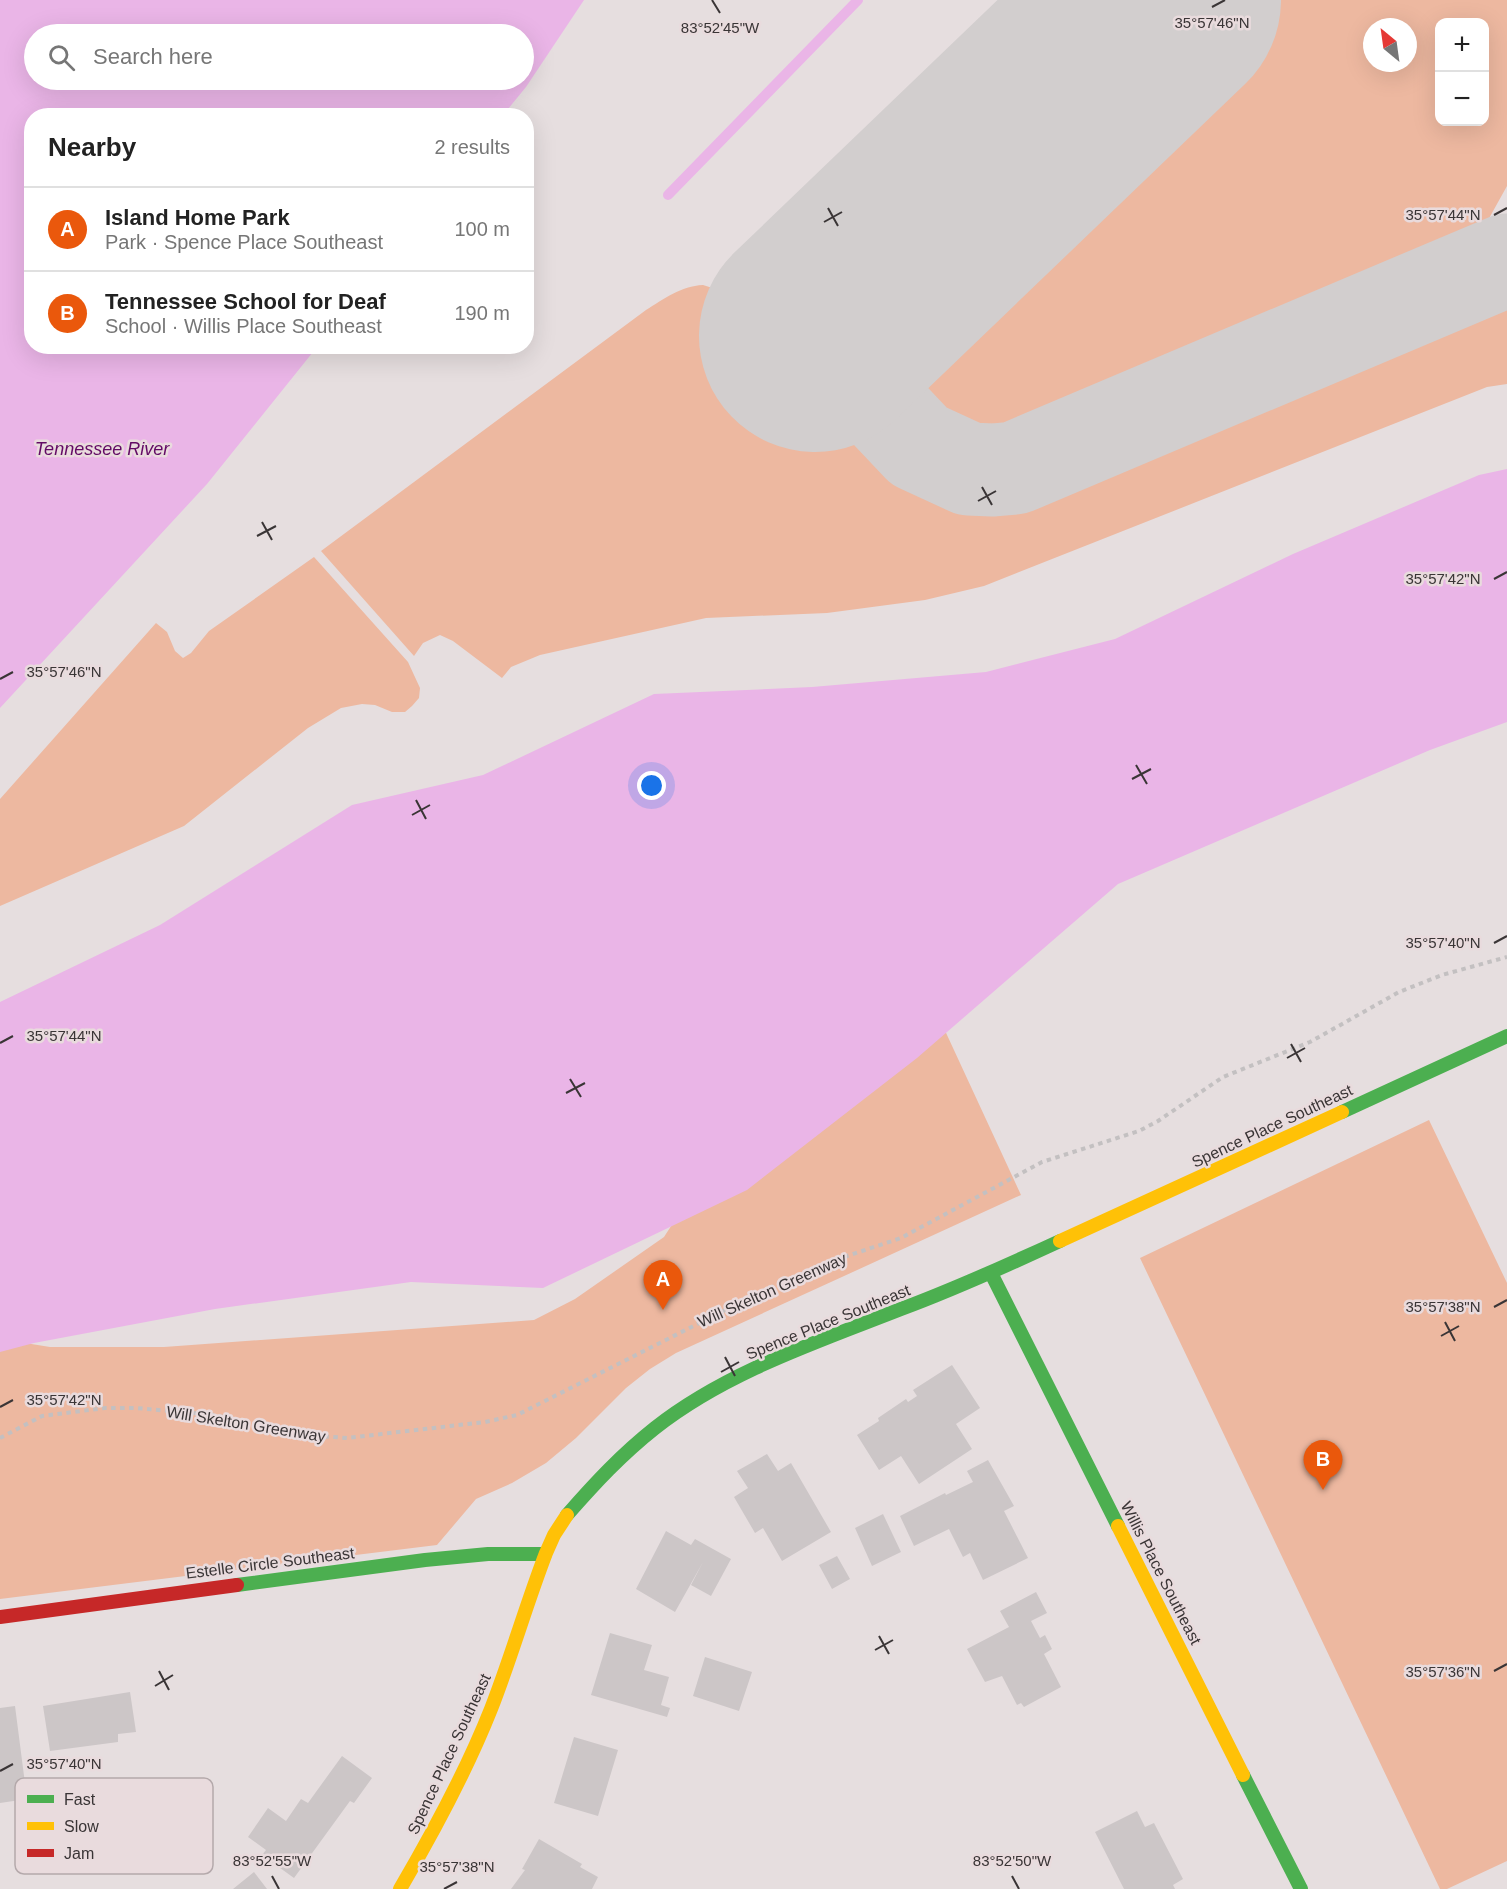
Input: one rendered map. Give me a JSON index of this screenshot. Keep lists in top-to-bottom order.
{
  "streets": {
    "street": ["Spence Place Southeast", "Estelle Circle Southeast", "Willis Place Southeast"],
    "path": ["Will Skelton Greenway"]
  },
  "crossings": [
    ["Spence Place Southeast", "Estelle Circle Southeast"],
    ["Spence Place Southeast", "Willis Place Southeast"]
  ],
  "water": ["Tennessee River"],
  "legend": ["Fast", "Slow", "Jam"],
  "north": "top left",
  "page": {
    "map_buttons": ["+", "−"],
    "search": "Search here",
    "heading": ["Nearby", "2 results"],
    "list": [
      {
        "mark": "A",
        "name": "Island Home Park",
        "note": "Park · Spence Place Southeast",
        "value": "100 m"
      },
      {
        "mark": "B",
        "name": "Tennessee School for Deaf",
        "note": "School · Willis Place Southeast",
        "value": "190 m"
      }
    ],
    "pins": ["A", "B"]
  },
  "coordinates": [
    "35°57'46\"N",
    "83°52'45\"W",
    "35°57'44\"N",
    "35°57'42\"N",
    "35°57'40\"N",
    "35°57'38\"N",
    "35°57'36\"N",
    "83°52'55\"W",
    "83°52'50\"W"
  ]
}
